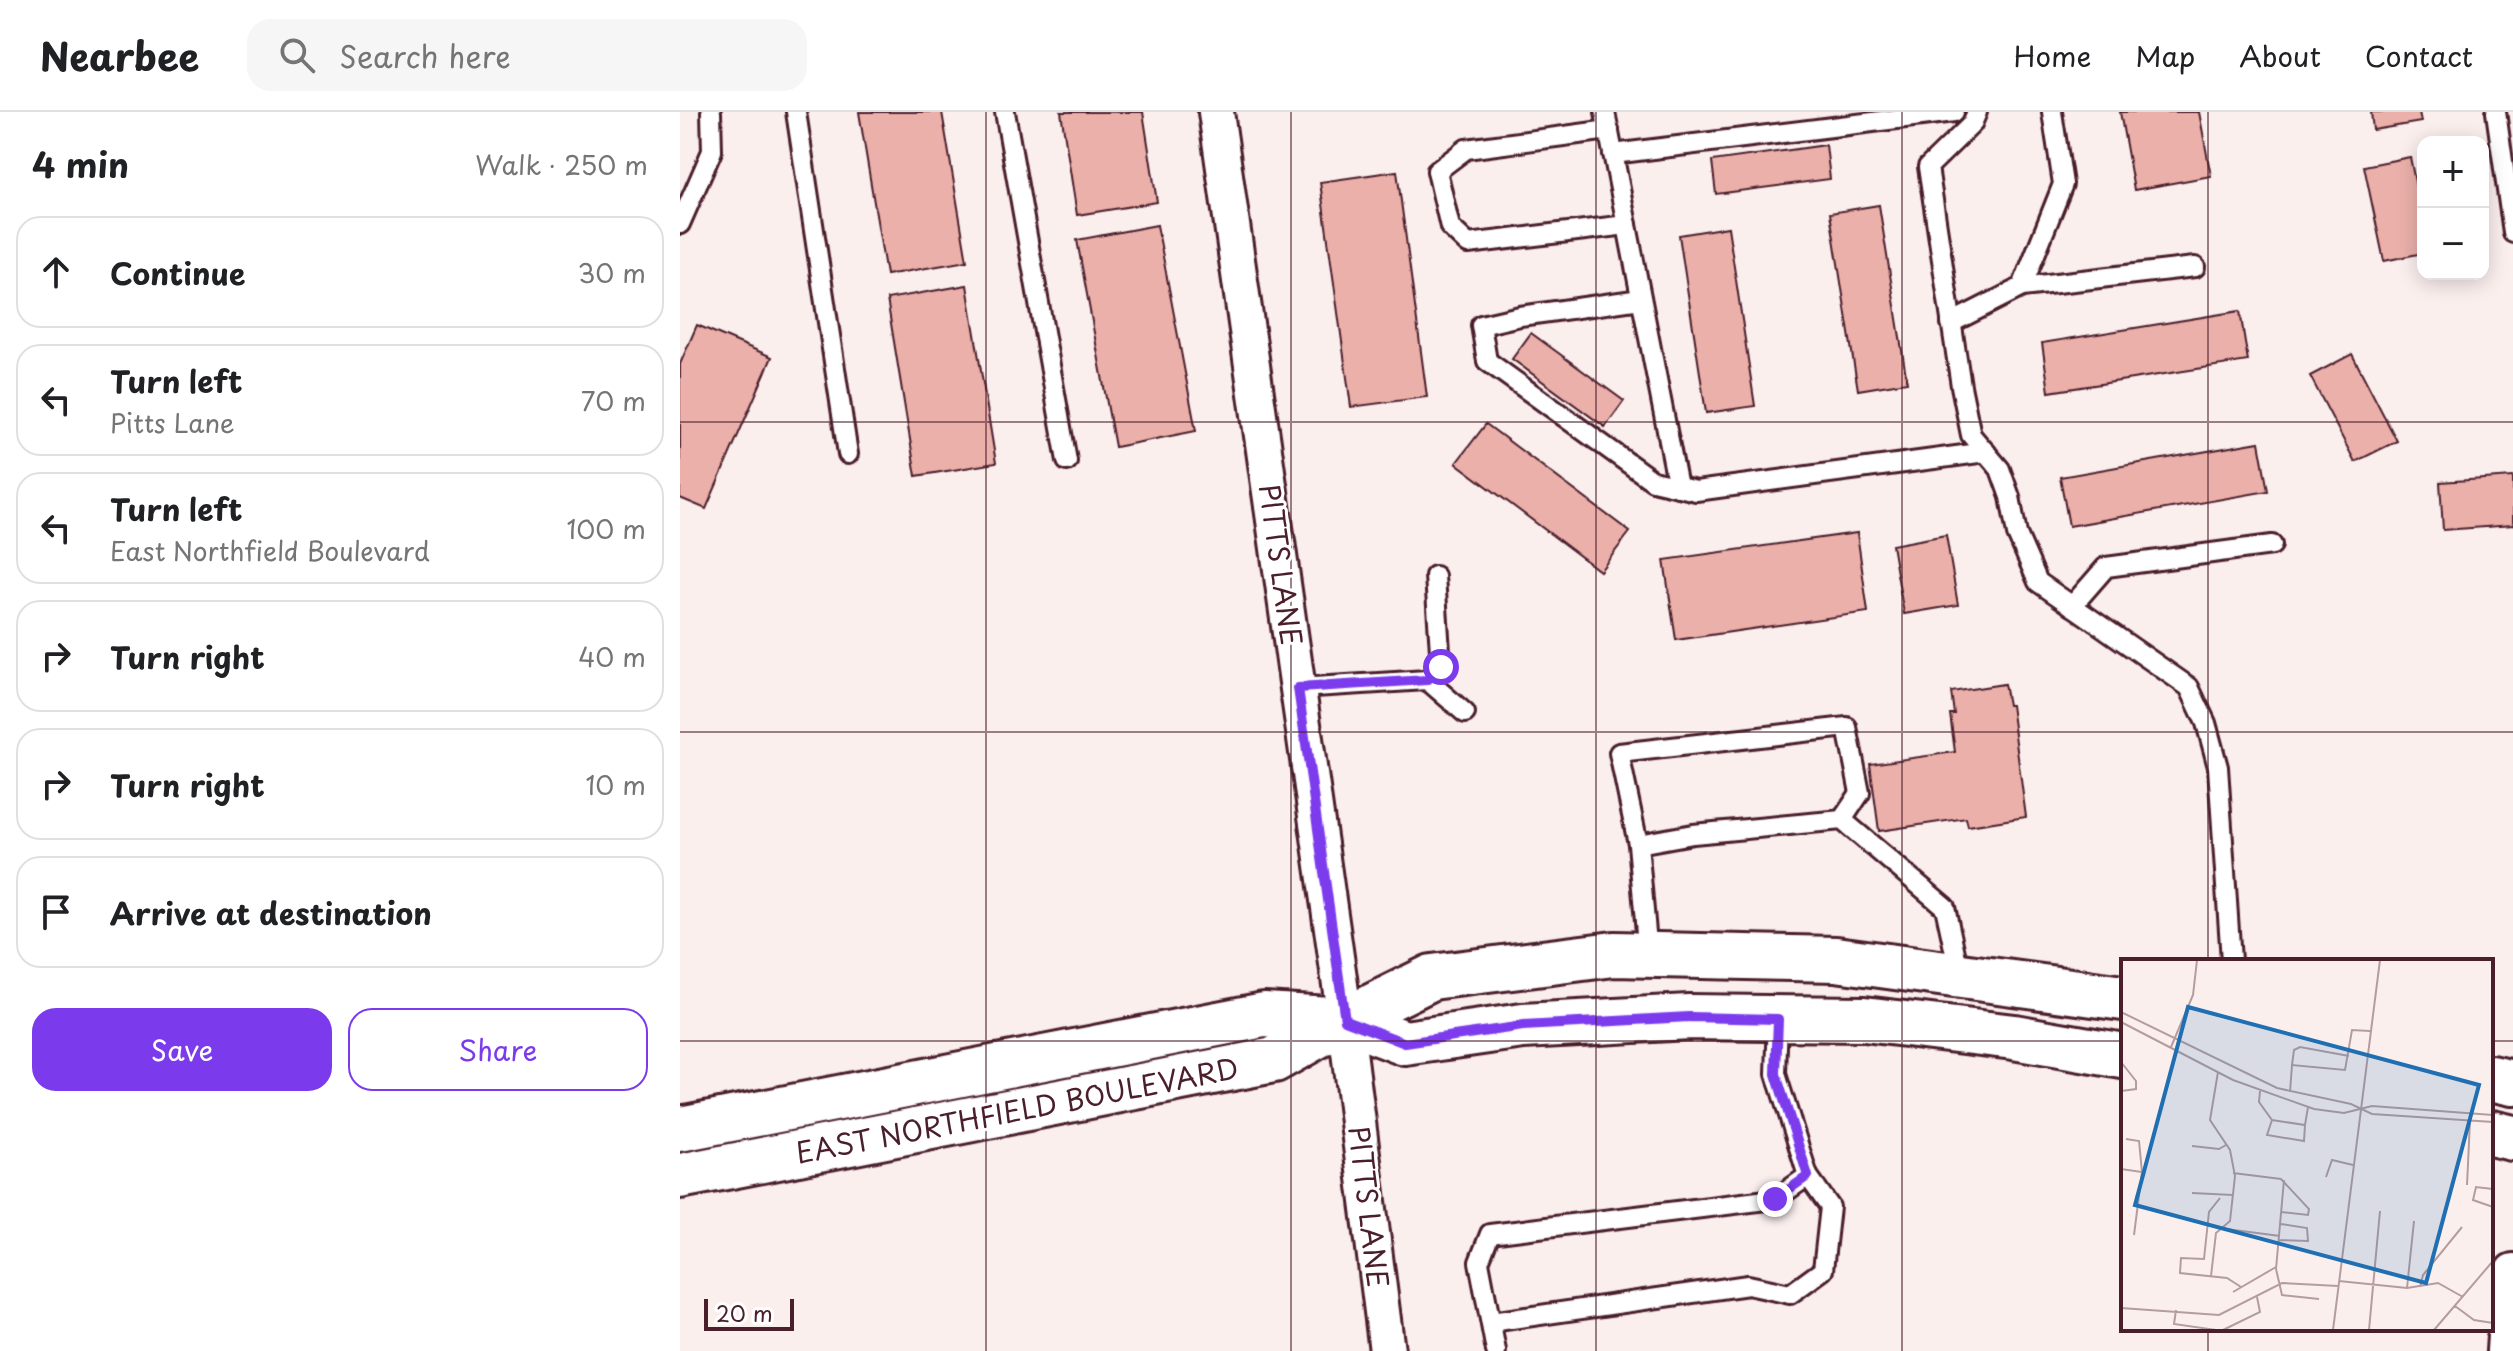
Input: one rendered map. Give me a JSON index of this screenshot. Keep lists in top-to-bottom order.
{
  "streets": {
    "main road": ["EAST NORTHFIELD BOULEVARD"],
    "street": ["PITTS LANE"]
  },
  "crossings": [
    ["PITTS LANE", "EAST NORTHFIELD BOULEVARD"]
  ],
  "scale_bar": "20 m",
  "page": {
    "header": "Nearbee",
    "search": "Search here",
    "nav": [
      "Home",
      "Map",
      "About",
      "Contact"
    ],
    "heading": ["4 min", "Walk · 250 m"],
    "map_buttons": ["+", "−"],
    "list": [
      ["Continue", "30 m"],
      ["Turn left", "Pitts Lane", "70 m"],
      ["Turn left", "East Northfield Boulevard", "100 m"],
      ["Turn right", "40 m"],
      ["Turn right", "10 m"],
      "Arrive at destination"
    ],
    "buttons": ["Save", "Share"],
    "scale": "20 m"
  }
}
